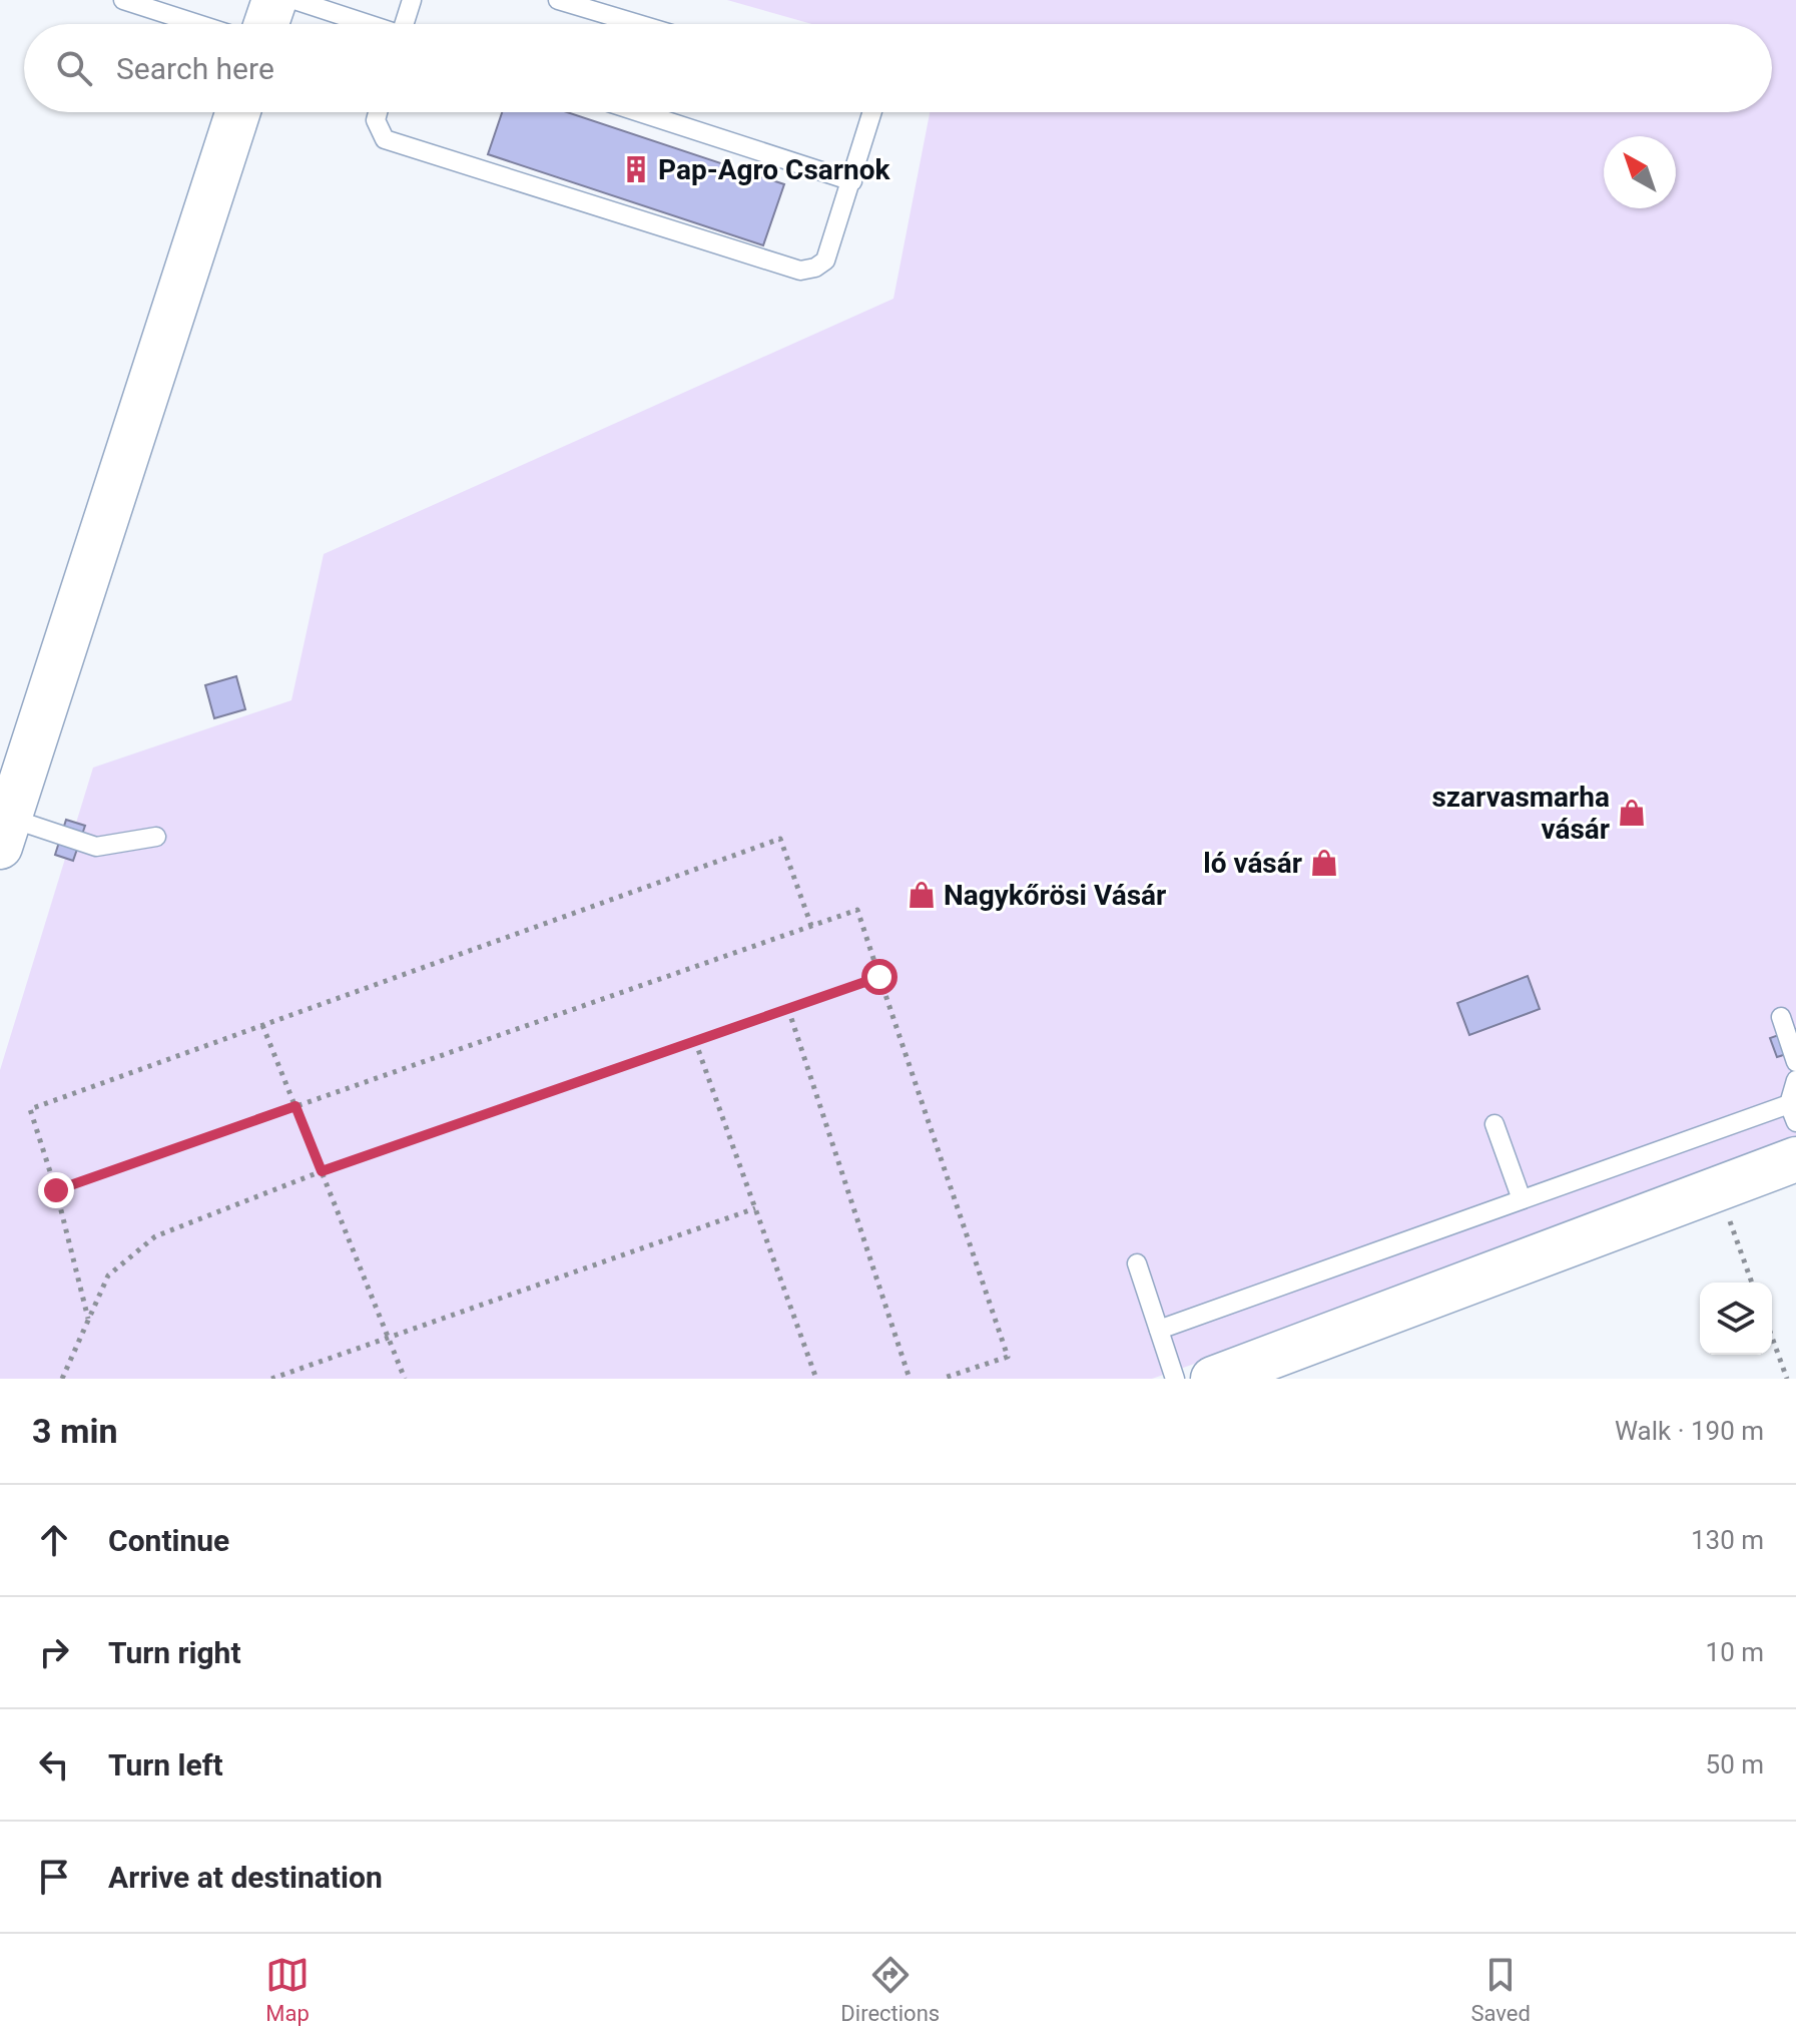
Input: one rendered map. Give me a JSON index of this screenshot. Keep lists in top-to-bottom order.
{
  "places": {
    "building": ["Pap-Agro Csarnok"],
    "shop": ["szarvasmarha vásár", "ló vásár", "Nagykőrösi Vásár"]
  },
  "north": "top left",
  "page": {
    "search": "Search here",
    "heading": ["3 min", "Walk · 190 m"],
    "list": [
      ["Continue", "130 m"],
      ["Turn right", "10 m"],
      ["Turn left", "50 m"],
      "Arrive at destination"
    ],
    "nav": ["Map", "Directions", "Saved"]
  }
}
